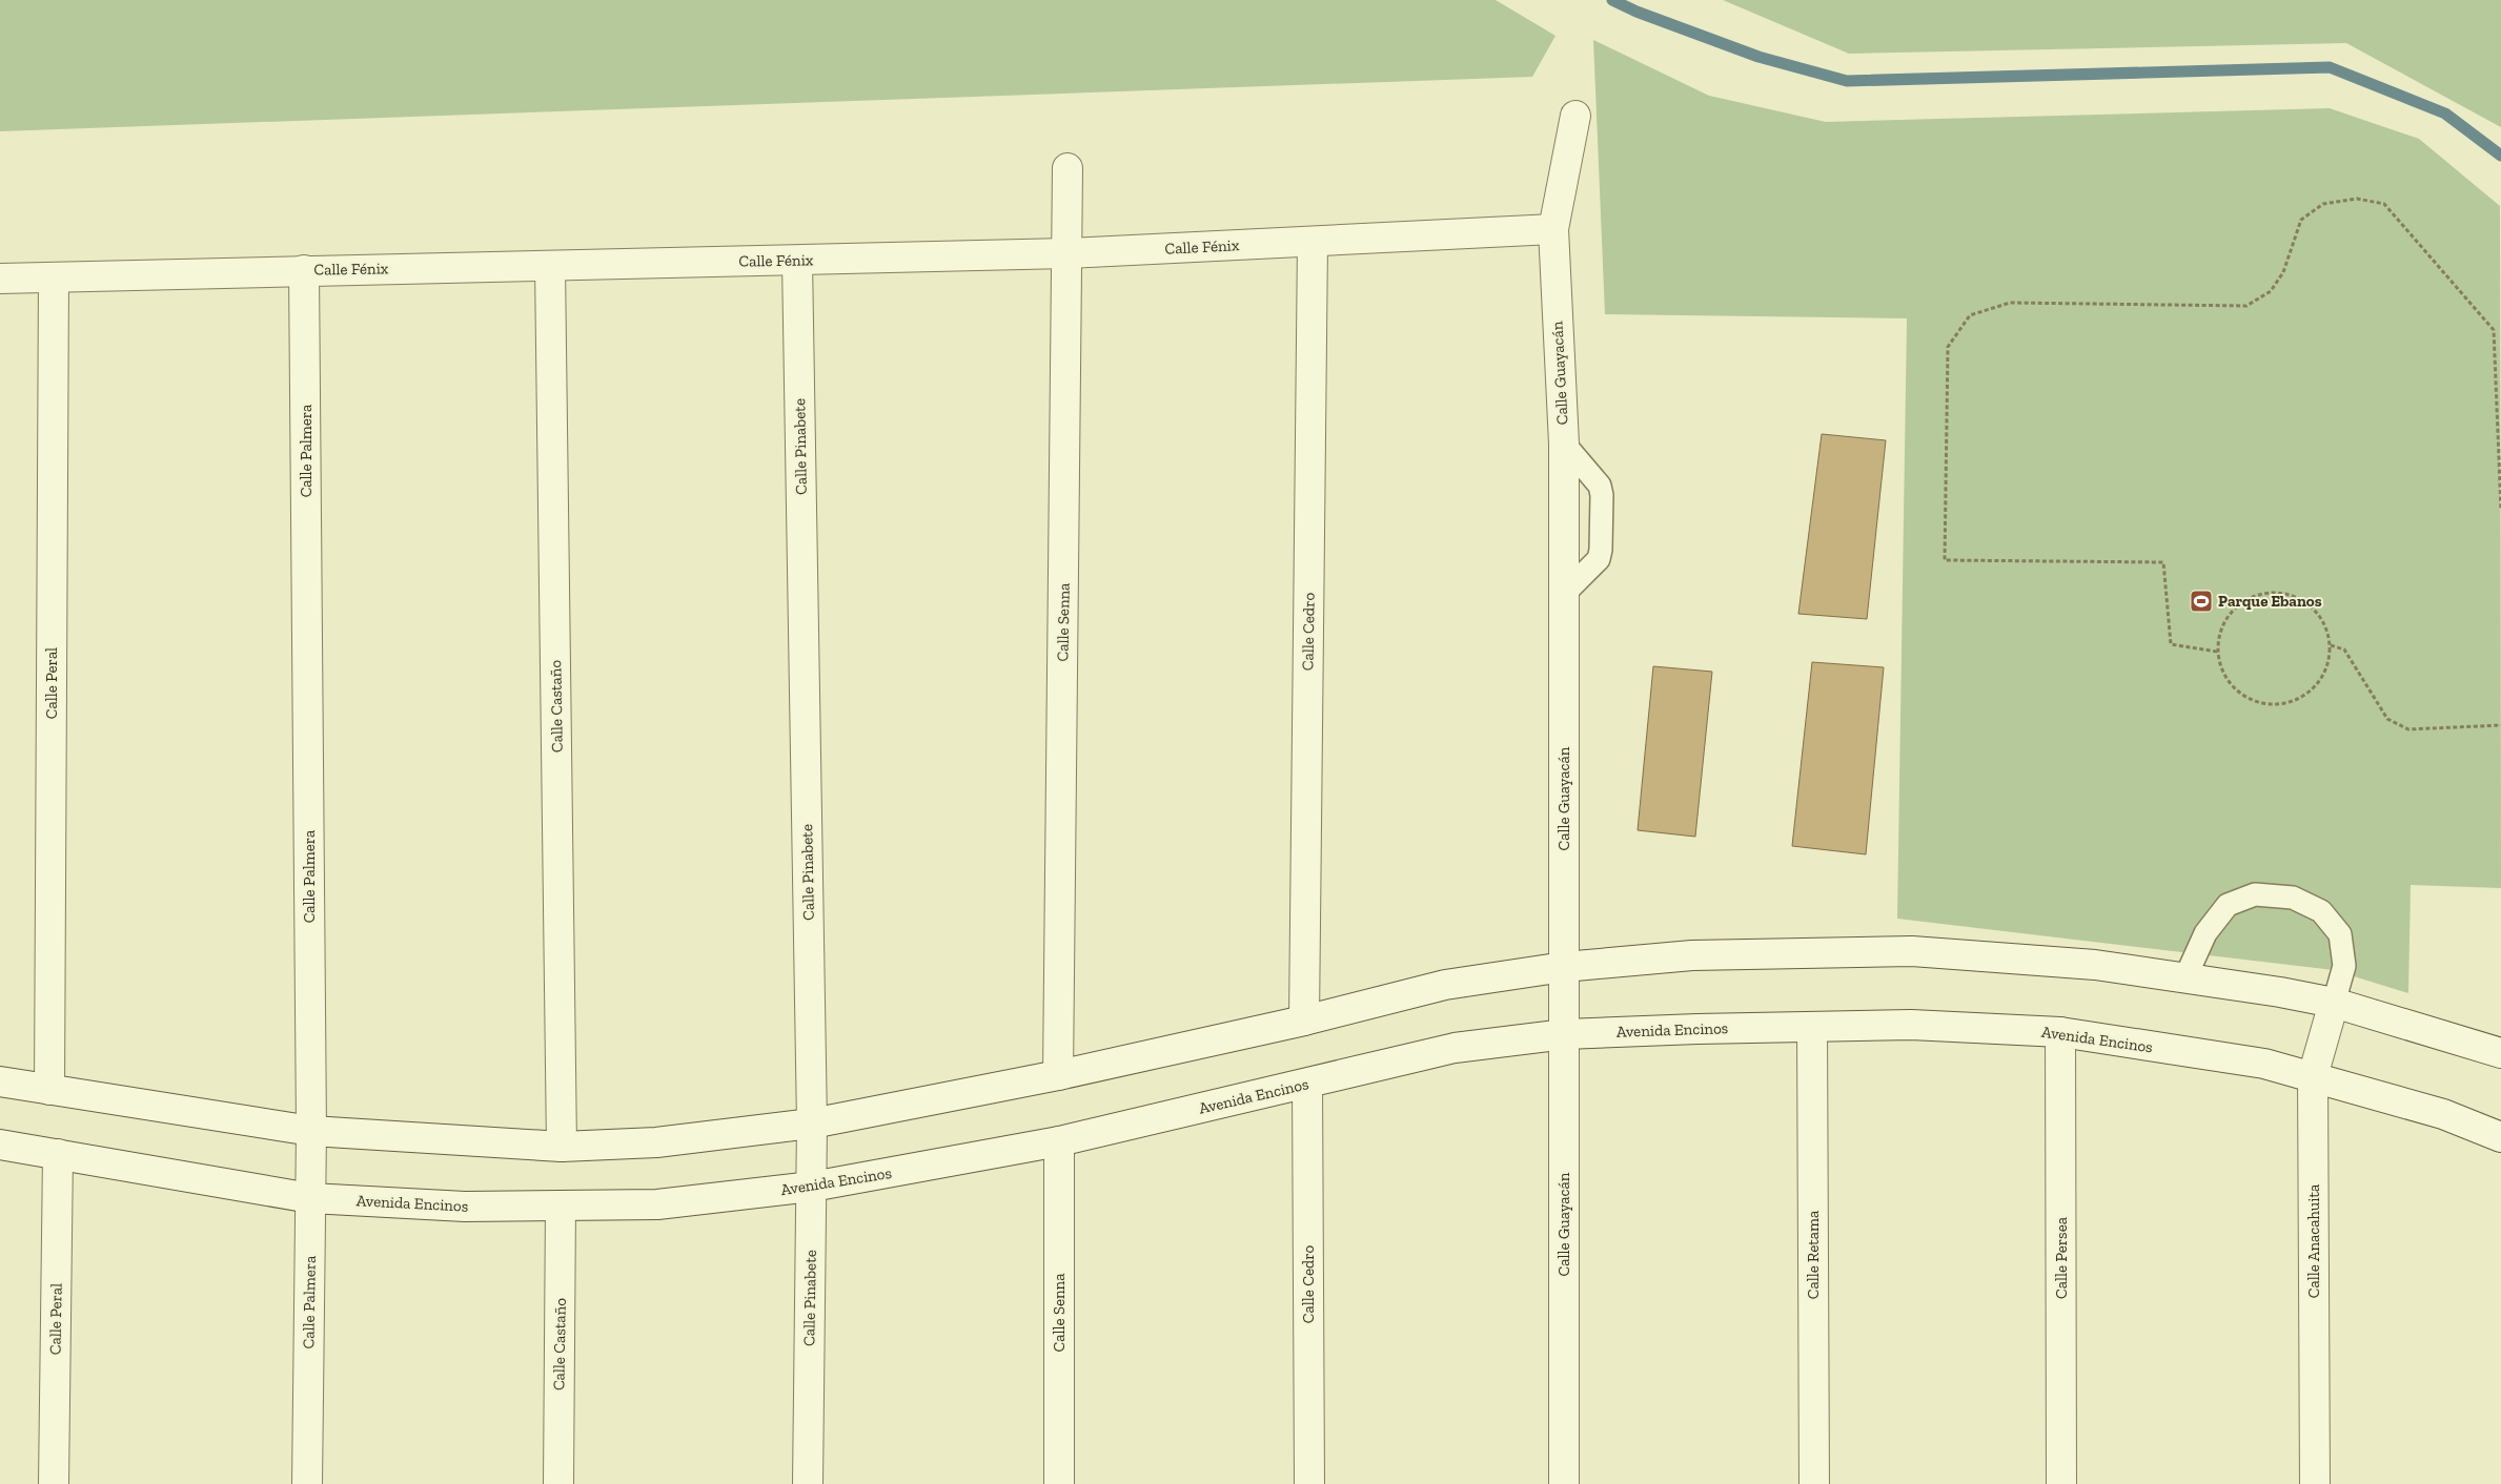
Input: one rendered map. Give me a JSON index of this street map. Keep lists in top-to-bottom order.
{
  "streets": {
    "street": [
      "Calle Fénix",
      "Calle Guayacán",
      "Calle Pinabete",
      "Calle Palmera",
      "Calle Senna",
      "Calle Cedro",
      "Calle Peral",
      "Calle Castaño",
      "Avenida Encinos",
      "Calle Anacahuita",
      "Calle Retama",
      "Calle Persea"
    ]
  },
  "crossings": [
    ["Calle Fénix", "Calle Guayacán"],
    ["Calle Fénix", "Calle Pinabete"],
    ["Calle Fénix", "Calle Palmera"],
    ["Calle Fénix", "Calle Senna"],
    ["Calle Fénix", "Calle Cedro"],
    ["Calle Fénix", "Calle Peral"],
    ["Calle Fénix", "Calle Castaño"],
    ["Calle Guayacán", "Avenida Encinos"],
    ["Calle Pinabete", "Avenida Encinos"],
    ["Calle Palmera", "Avenida Encinos"],
    ["Calle Senna", "Avenida Encinos"],
    ["Calle Cedro", "Avenida Encinos"],
    ["Calle Peral", "Avenida Encinos"],
    ["Calle Castaño", "Avenida Encinos"],
    ["Avenida Encinos", "Calle Anacahuita"],
    ["Avenida Encinos", "Calle Retama"],
    ["Avenida Encinos", "Calle Persea"]
  ],
  "places": {
    "sports": ["Parque Ebanos"]
  }
}
